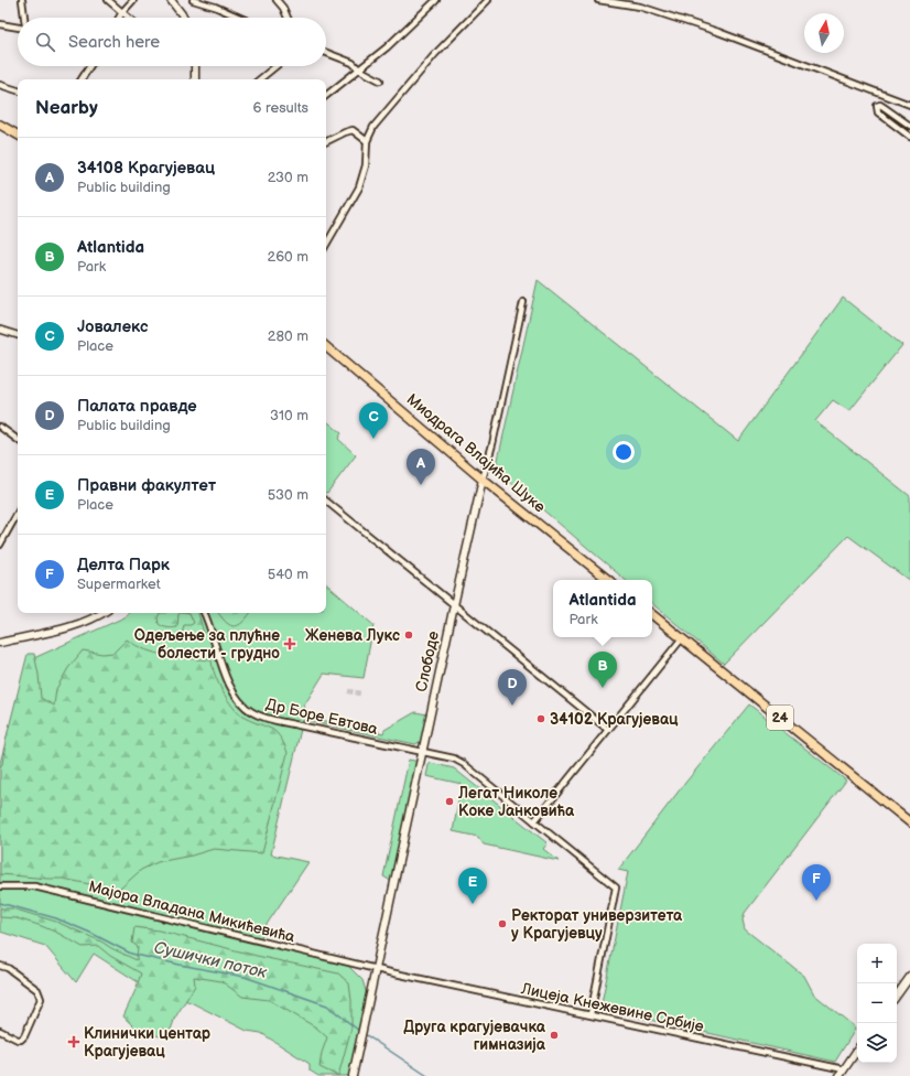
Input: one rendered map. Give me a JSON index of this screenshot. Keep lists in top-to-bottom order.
{
  "streets": {
    "main road": ["Миодрага Влајића Шуке", "24"],
    "street": [
      "Слободе",
      "Др Боре Евтова",
      "Мајора Владана Микићевића",
      "Лицеја Кнежевине Србије"
    ]
  },
  "crossings": [
    ["Миодрага Влајића Шуке", "Слободе"],
    ["Слободе", "Др Боре Евтова"],
    ["Слободе", "Мајора Владана Микићевића"],
    ["Слободе", "Лицеја Кнежевине Србије"],
    ["Др Боре Евтова", "Лицеја Кнежевине Србије"],
    ["Мајора Владана Микићевића", "Лицеја Кнежевине Србије"]
  ],
  "water": ["Сушички поток"],
  "places": {
    "other": [
      "Женева Лукс",
      "34102 Крагујевац",
      "Легат Николе Коке Јанковића",
      "Ректорат универзитета у Крагујевцу",
      "Друга крагујевачка гимназија"
    ],
    "health": ["Одељење за плућне болести - грудно", "Клинички центар Крагујевац"]
  },
  "north": "top",
  "page": {
    "search": "Search here",
    "heading": ["Nearby", "6 results"],
    "list": [
      {
        "mark": "A",
        "name": "34108 Крагујевац",
        "note": "Public building",
        "value": "230 m"
      },
      {
        "mark": "B",
        "name": "Atlantida",
        "note": "Park",
        "value": "260 m"
      },
      {
        "mark": "C",
        "name": "Јовалекс",
        "note": "Place",
        "value": "280 m"
      },
      {
        "mark": "D",
        "name": "Палата правде",
        "note": "Public building",
        "value": "310 m"
      },
      {
        "mark": "E",
        "name": "Правни факултет",
        "note": "Place",
        "value": "530 m"
      },
      {
        "mark": "F",
        "name": "Делта Парк",
        "note": "Supermarket",
        "value": "540 m"
      }
    ],
    "pins": [
      "C",
      "A",
      "B",
      "D",
      "F",
      "E"
    ],
    "popup": ["Atlantida", "Park"],
    "map_buttons": ["+", "−"]
  }
}
